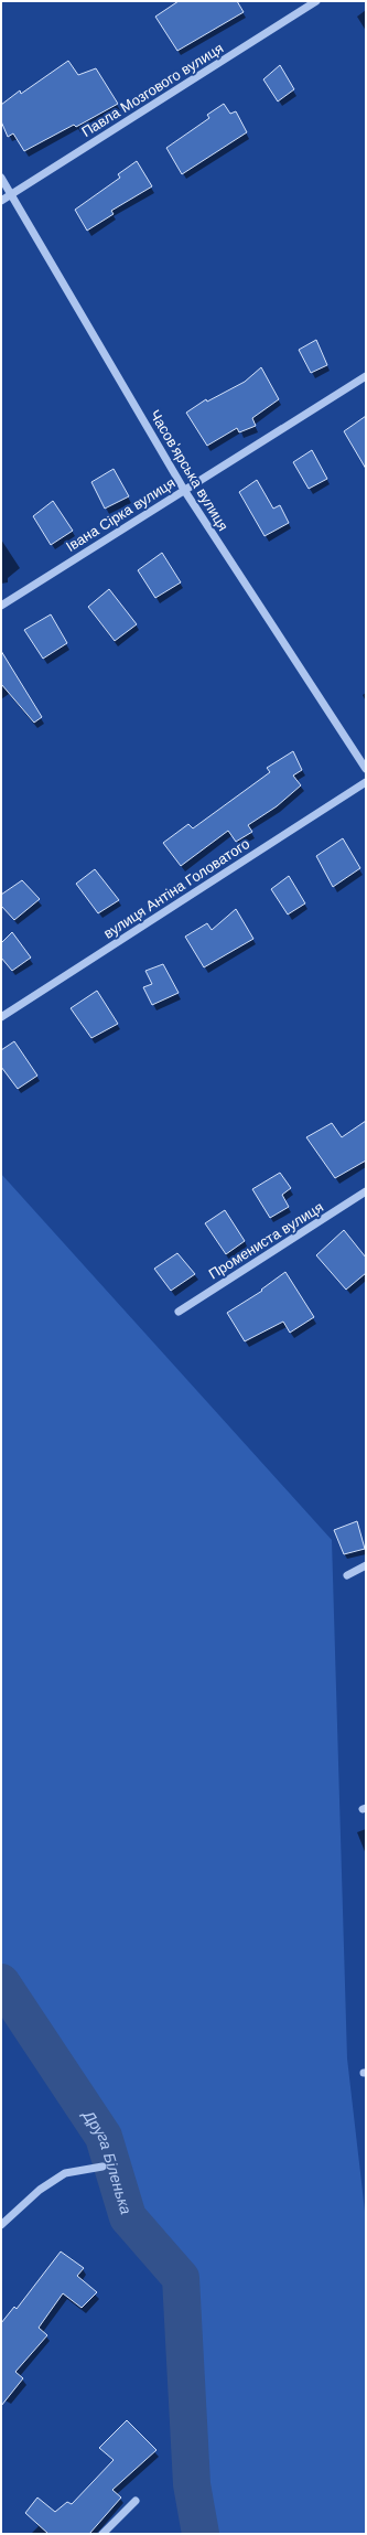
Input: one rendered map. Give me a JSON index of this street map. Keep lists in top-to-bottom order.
{
  "streets": {
    "street": [
      "Павла Мозгового вулиця",
      "Часов'ярська вулиця",
      "Івана Сірка вулиця",
      "вулиця Антіна Головатого",
      "Промениста вулиця"
    ]
  },
  "crossings": [
    ["Павла Мозгового вулиця", "Часов'ярська вулиця"],
    ["Часов'ярська вулиця", "Івана Сірка вулиця"]
  ],
  "water": ["Друга Біленька"]
}
